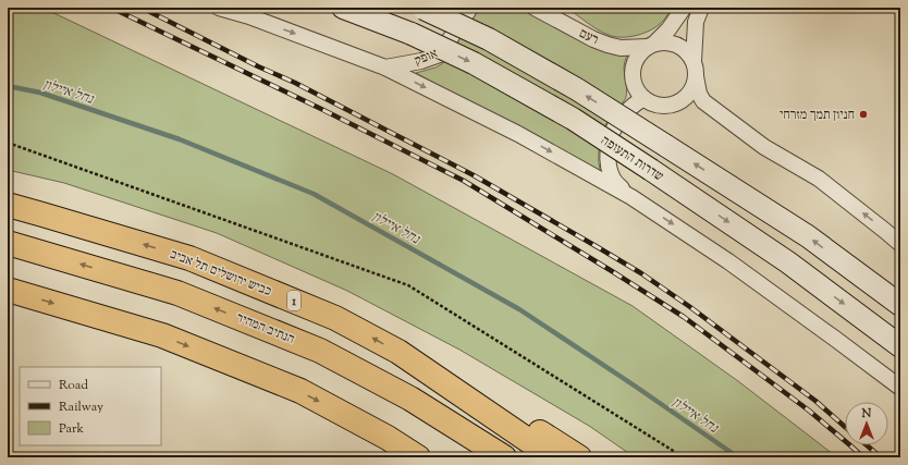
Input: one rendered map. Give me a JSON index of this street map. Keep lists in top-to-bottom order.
{
  "streets": {
    "highway": ["כביש ירושלים תל אביב", "1", "הנתיב המהיר"],
    "main road": ["שדרות התעופה"],
    "street": ["רעם", "אופק"]
  },
  "water": ["נחל איילון"],
  "places": ["חניון תמך מזרחי"],
  "legend": ["Road", "Railway", "Park"],
  "north": "top"
}
